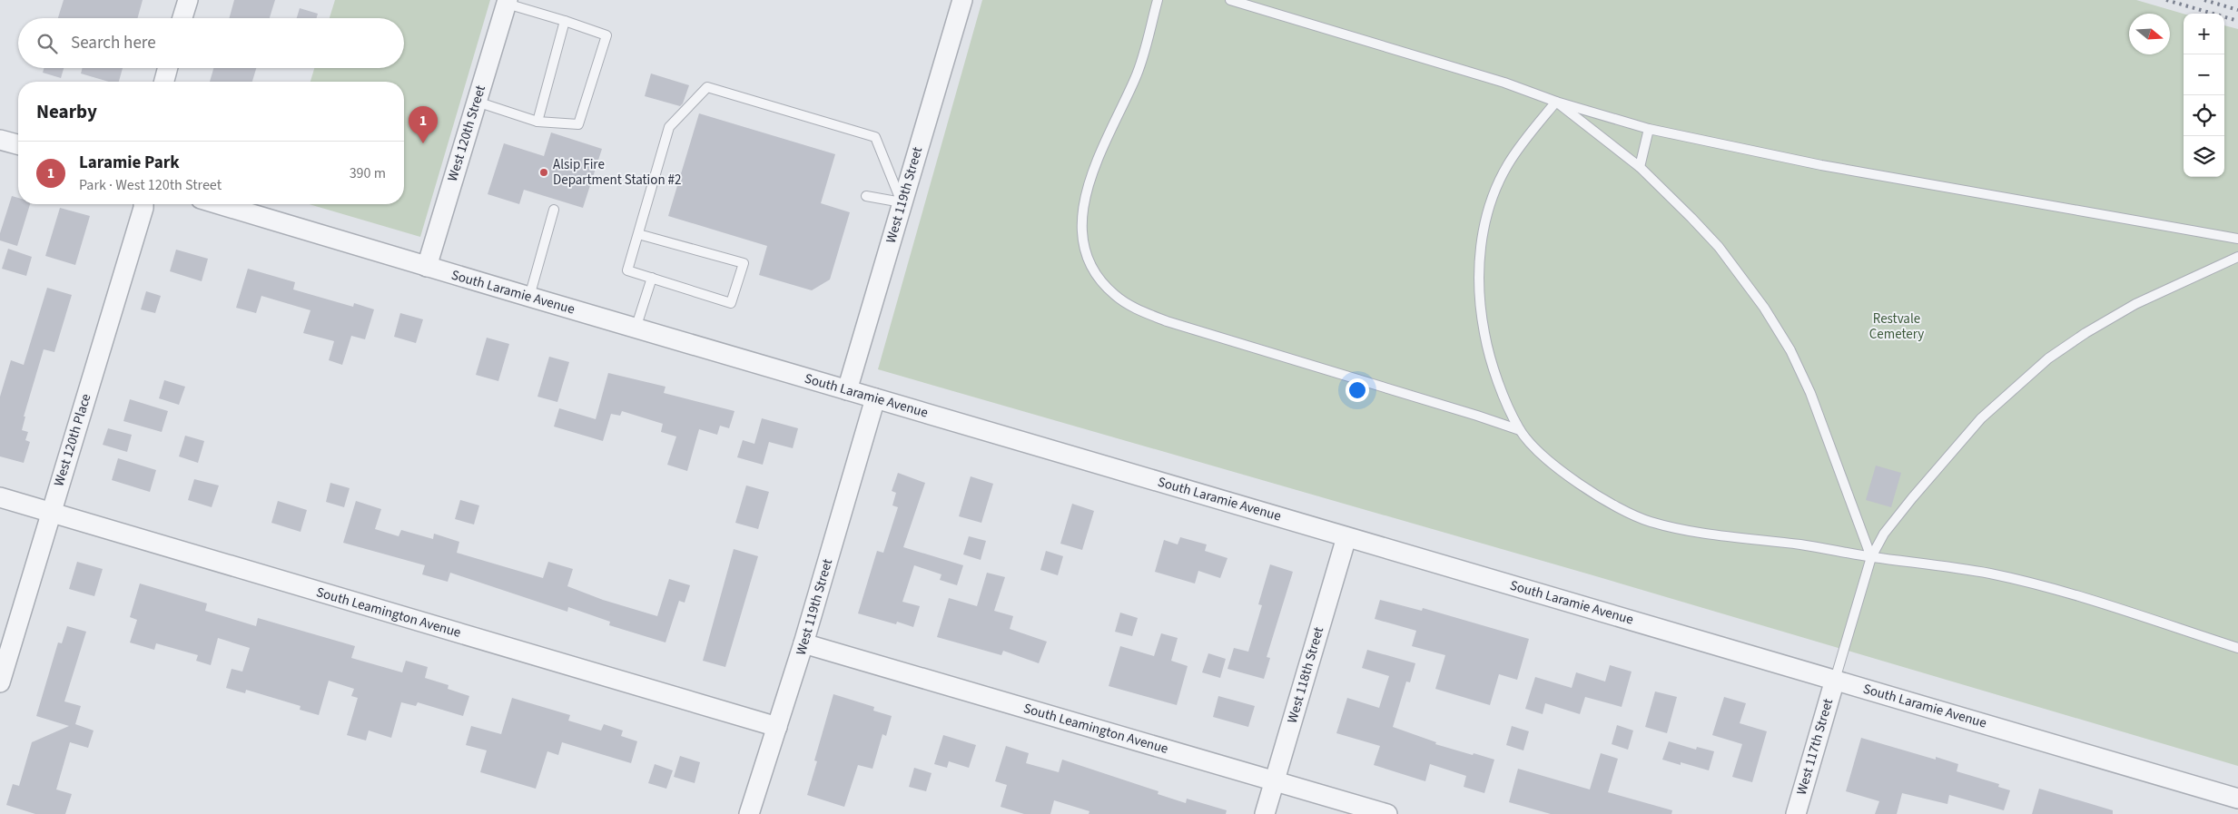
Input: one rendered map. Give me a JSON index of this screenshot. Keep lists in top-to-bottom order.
{
  "streets": {
    "street": [
      "West 120th Street",
      "West 119th Street",
      "South Laramie Avenue",
      "West 120th Place",
      "South Leamington Avenue",
      "West 118th Street",
      "West 117th Street"
    ]
  },
  "crossings": [
    ["West 120th Street", "South Laramie Avenue"],
    ["West 119th Street", "South Laramie Avenue"],
    ["West 119th Street", "South Leamington Avenue"],
    ["South Laramie Avenue", "West 118th Street"],
    ["South Laramie Avenue", "West 117th Street"],
    ["West 120th Place", "South Leamington Avenue"],
    ["South Leamington Avenue", "West 118th Street"]
  ],
  "parks": ["Restvale Cemetery"],
  "places": ["Alsip Fire Department Station #2"],
  "north": "right",
  "page": {
    "map_buttons": ["+", "−"],
    "search": "Search here",
    "heading": "Nearby",
    "pins": "1",
    "list": [
      {
        "mark": "1",
        "name": "Laramie Park",
        "note": "Park · West 120th Street",
        "value": "390 m"
      }
    ]
  }
}
